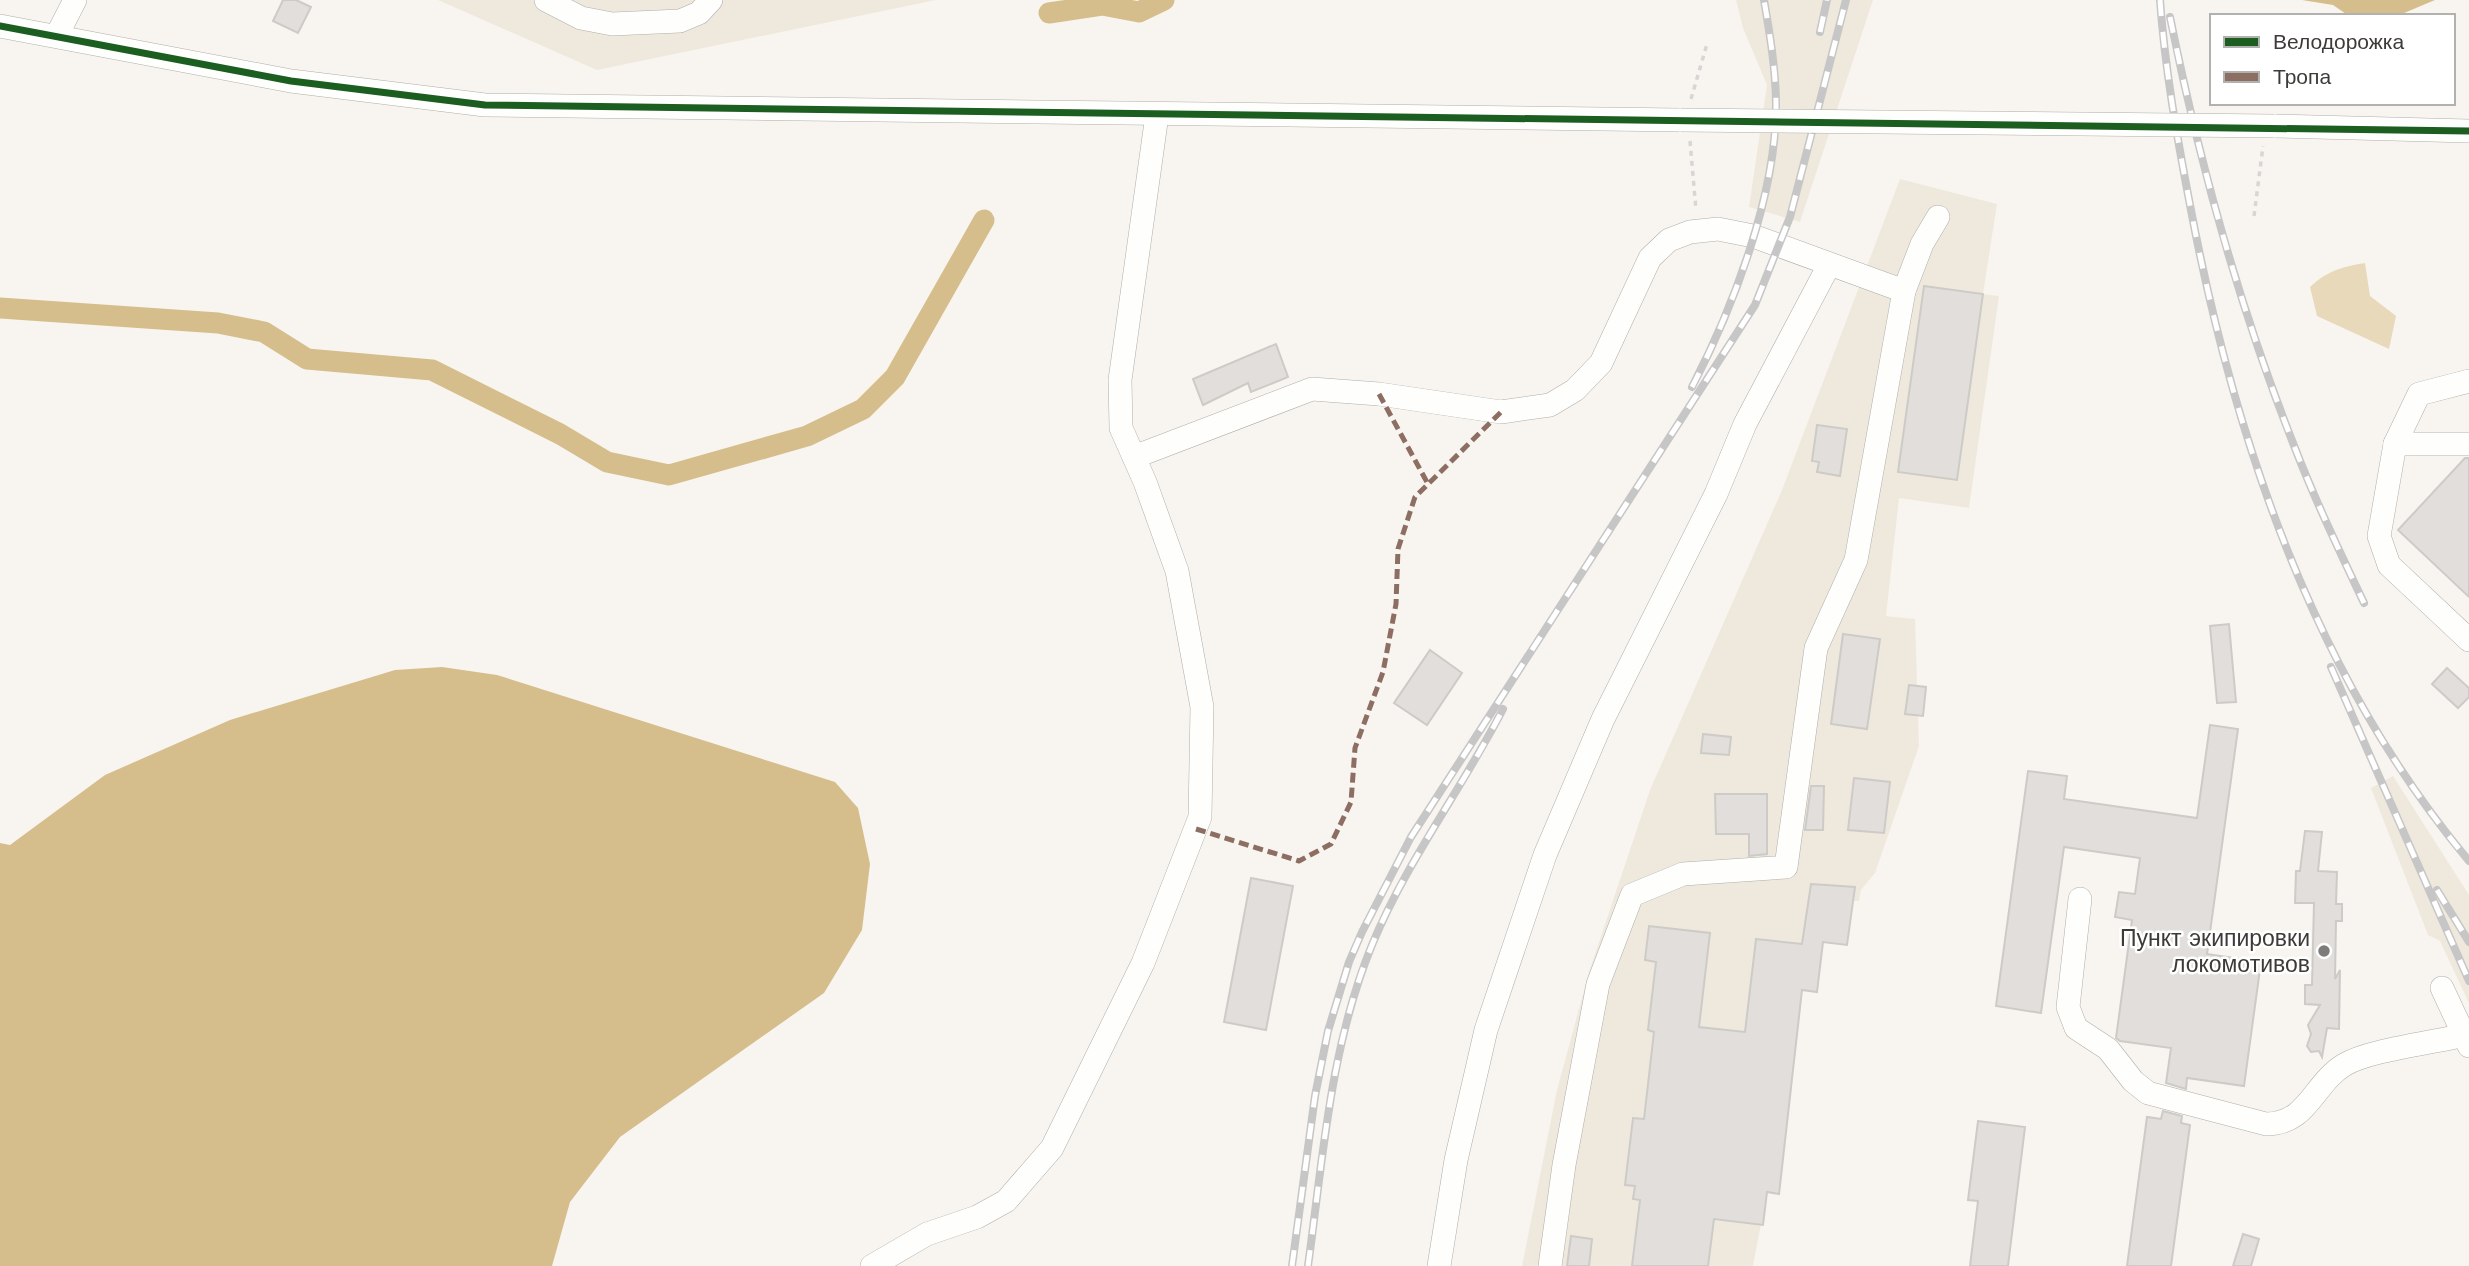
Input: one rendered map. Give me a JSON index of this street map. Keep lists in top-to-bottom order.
{
  "places": ["Пункт экипировки локомотивов"],
  "legend": ["Велодорожка", "Тропа"]
}
